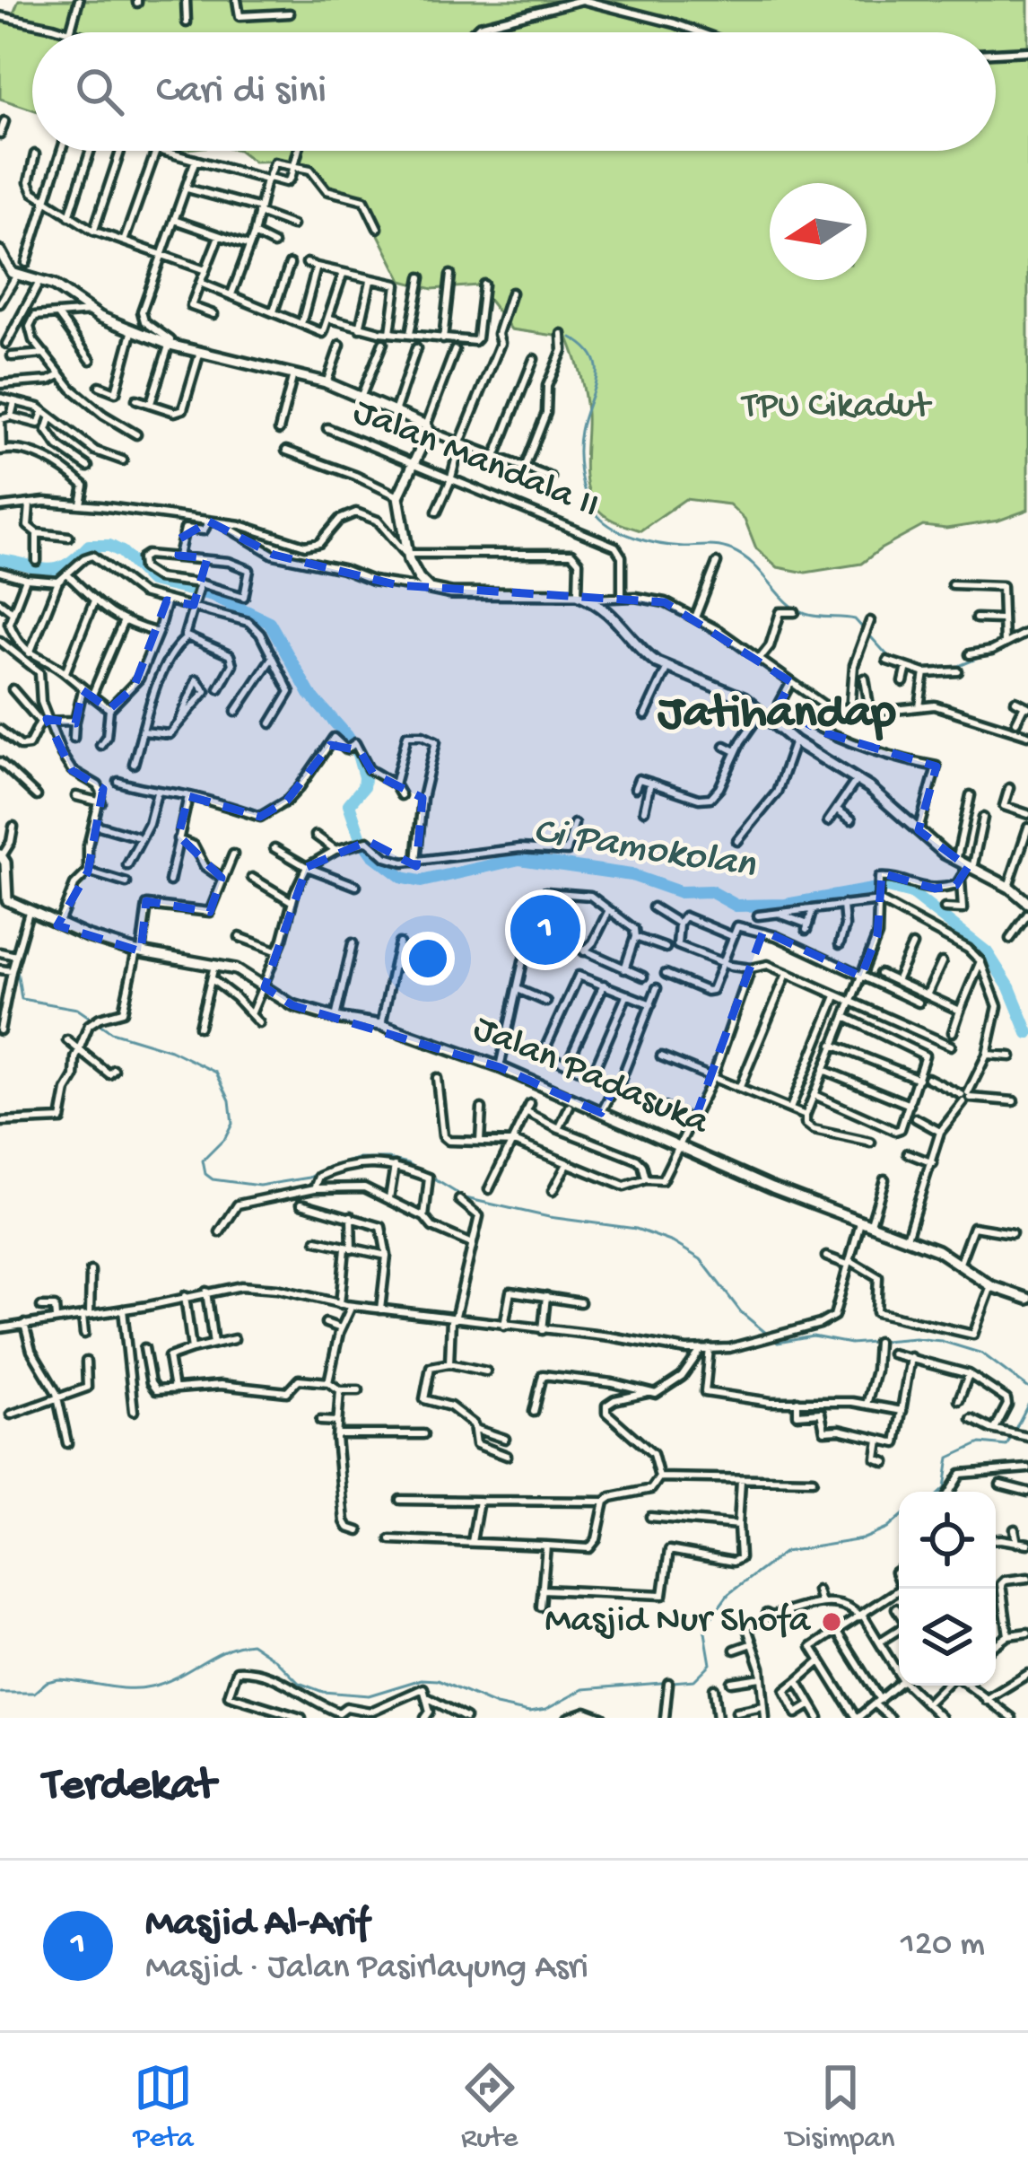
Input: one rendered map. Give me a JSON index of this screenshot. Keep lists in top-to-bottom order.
{
  "streets": {
    "street": ["Jalan Mandala II", "Jalan Padasuka"]
  },
  "districts": ["Jatihandap"],
  "water": ["Ci Pamokolan"],
  "parks": ["TPU Cikadut"],
  "places": ["Masjid Nur Shofa"],
  "north": "left",
  "page": {
    "search": "Cari di sini",
    "pins": "1",
    "heading": "Terdekat",
    "list": [
      {
        "mark": "1",
        "name": "Masjid Al-Arif",
        "note": "Masjid · Jalan Pasirlayung Asri",
        "value": "120 m"
      }
    ],
    "nav": ["Peta", "Rute", "Disimpan"]
  }
}
